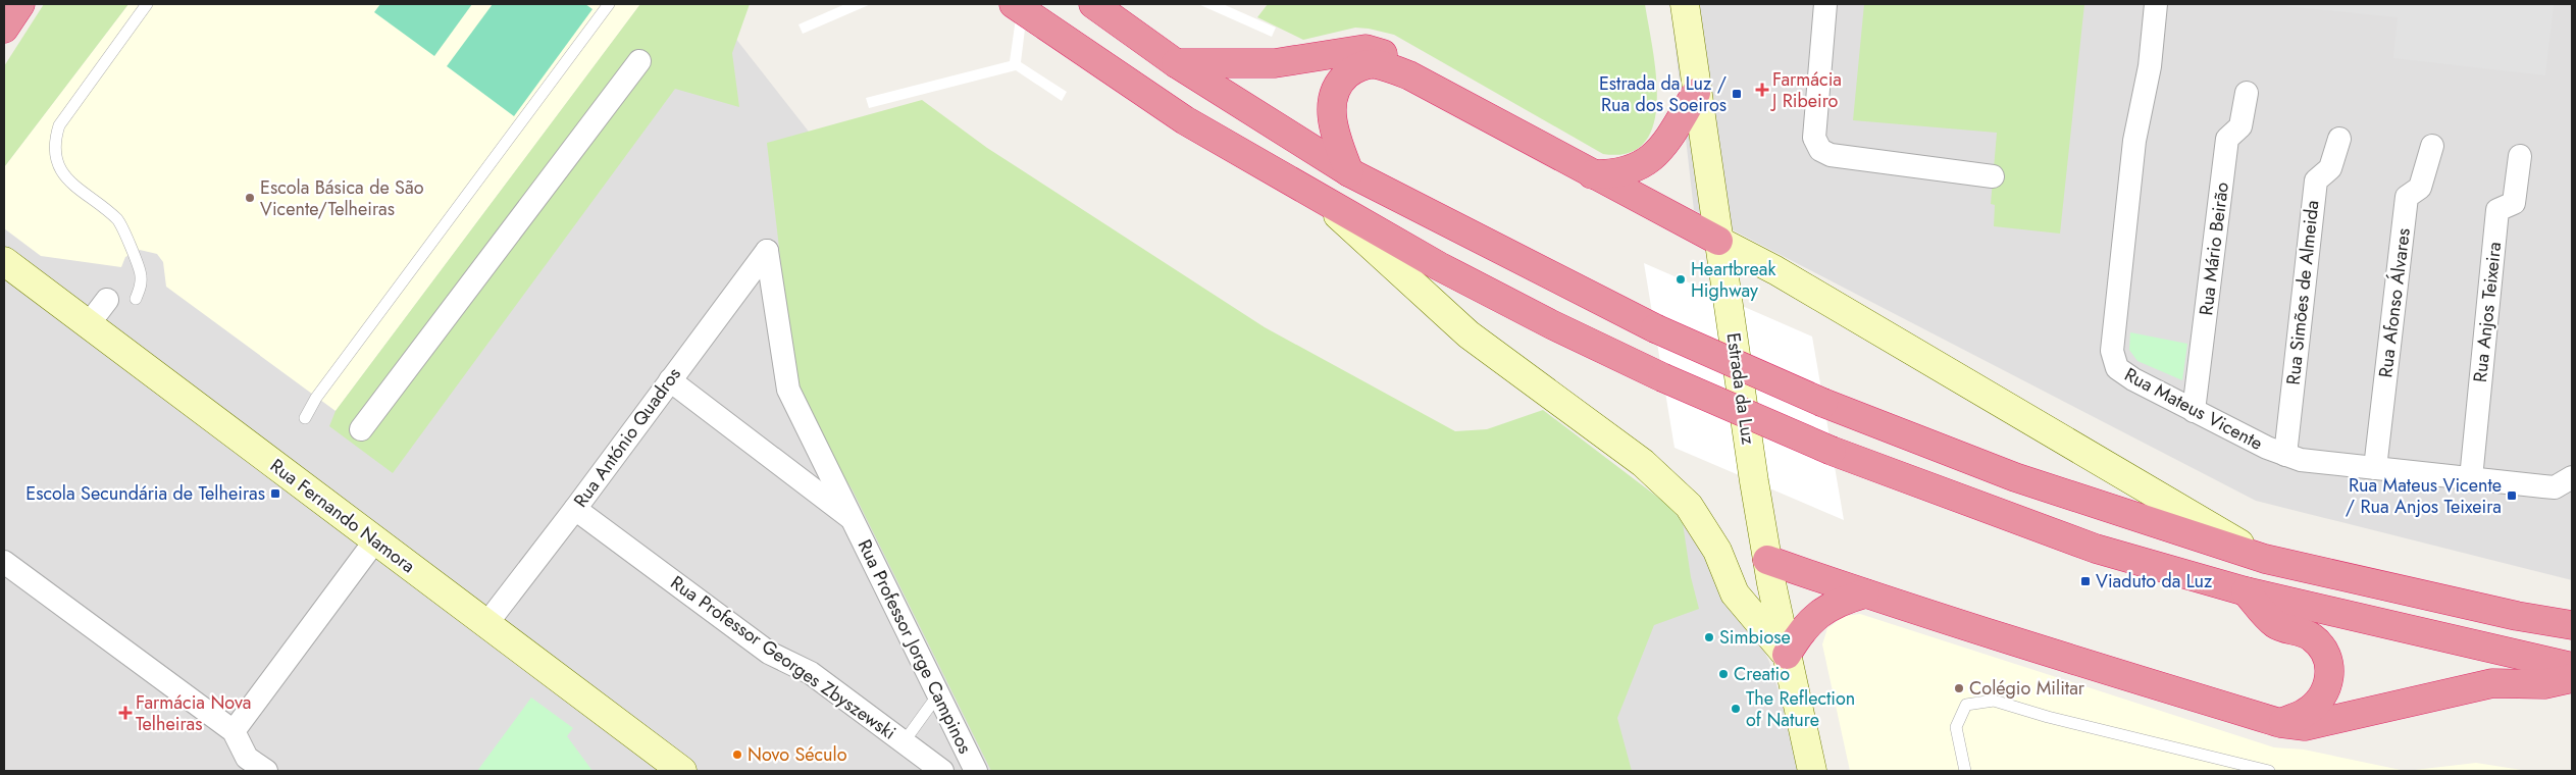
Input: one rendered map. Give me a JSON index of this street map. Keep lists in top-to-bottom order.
{
  "streets": {
    "main road": ["Estrada da Luz", "Rua Fernando Namora"],
    "street": [
      "Rua Mário Beirão",
      "Rua Simões de Almeida",
      "Rua Afonso Álvares",
      "Rua Anjos Teixeira",
      "Rua Mateus Vicente",
      "Rua António Quadros",
      "Rua Professor Jorge Campinos",
      "Rua Professor Georges Zbyszewski"
    ]
  },
  "crossings": [
    ["Rua Mário Beirão", "Rua Mateus Vicente"],
    ["Rua Simões de Almeida", "Rua Mateus Vicente"],
    ["Rua Afonso Álvares", "Rua Mateus Vicente"],
    ["Rua Anjos Teixeira", "Rua Mateus Vicente"],
    ["Rua António Quadros", "Rua Fernando Namora"],
    ["Rua António Quadros", "Rua Professor Jorge Campinos"],
    ["Rua António Quadros", "Rua Professor Georges Zbyszewski"]
  ],
  "places": {
    "health": ["Farmácia J Ribeiro", "Farmácia Nova Telheiras"],
    "transit": [
      "Estrada da Luz / Rua dos Soeiros",
      "Escola Secundária de Telheiras",
      "Rua Mateus Vicente / Rua Anjos Teixeira",
      "Viaduto da Luz"
    ],
    "other": [
      "Escola Básica de São Vicente/Telheiras",
      "Heartbreak Highway",
      "Simbiose",
      "Creatio",
      "Colégio Militar",
      "The Reflection of Nature",
      "Novo Século"
    ]
  }
}
